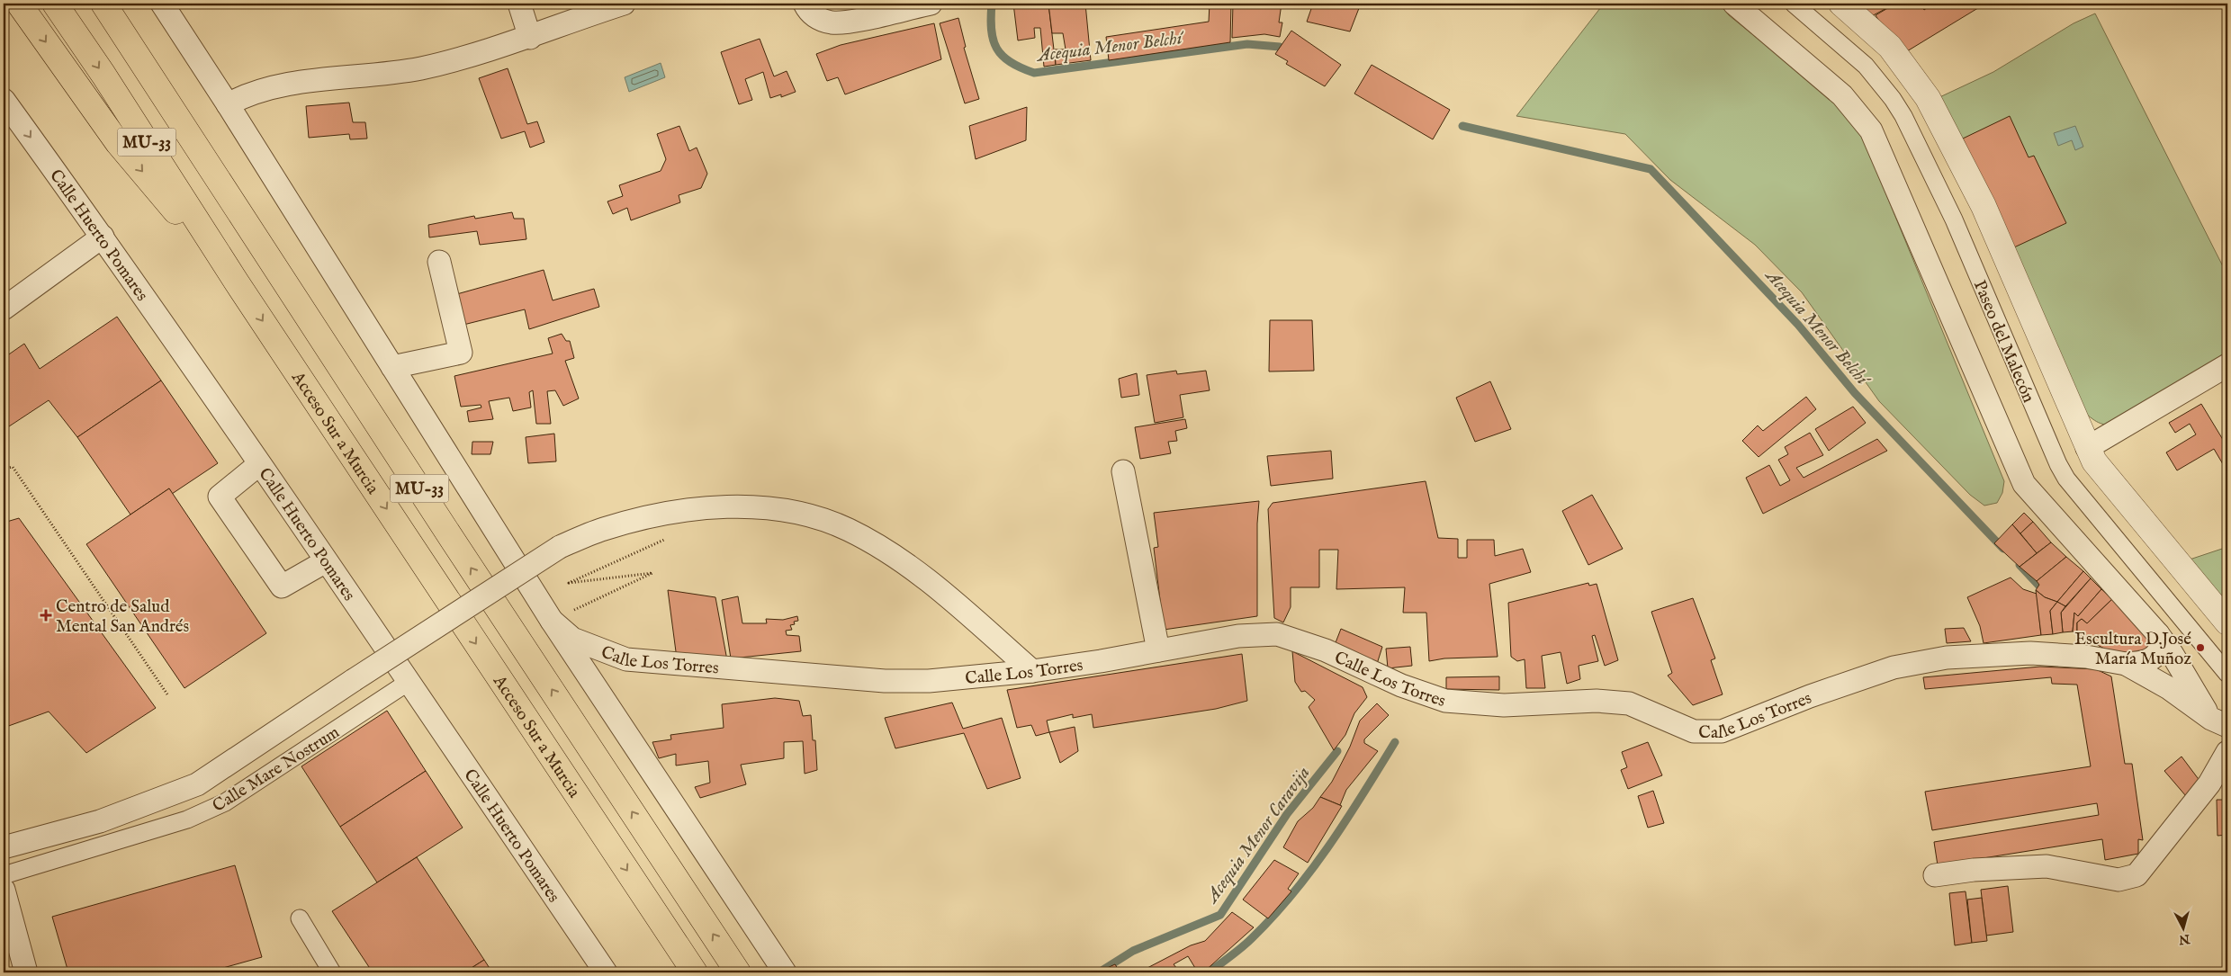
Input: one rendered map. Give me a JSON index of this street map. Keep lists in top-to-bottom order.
{
  "streets": {
    "highway": ["MU-33", "Acceso Sur a Murcia"],
    "street": [
      "Calle Huerto Pomares",
      "Paseo del Malecón",
      "Calle Los Torres",
      "Calle Mare Nostrum"
    ]
  },
  "crossings": [
    ["Calle Huerto Pomares", "Calle Mare Nostrum"]
  ],
  "water": ["Acequia Menor Belchí", "Acequia Menor Caravija"],
  "places": {
    "health": ["Centro de Salud Mental San Andrés"],
    "other": ["Escultura D.José María Muñoz"]
  },
  "north": "bottom"
}
